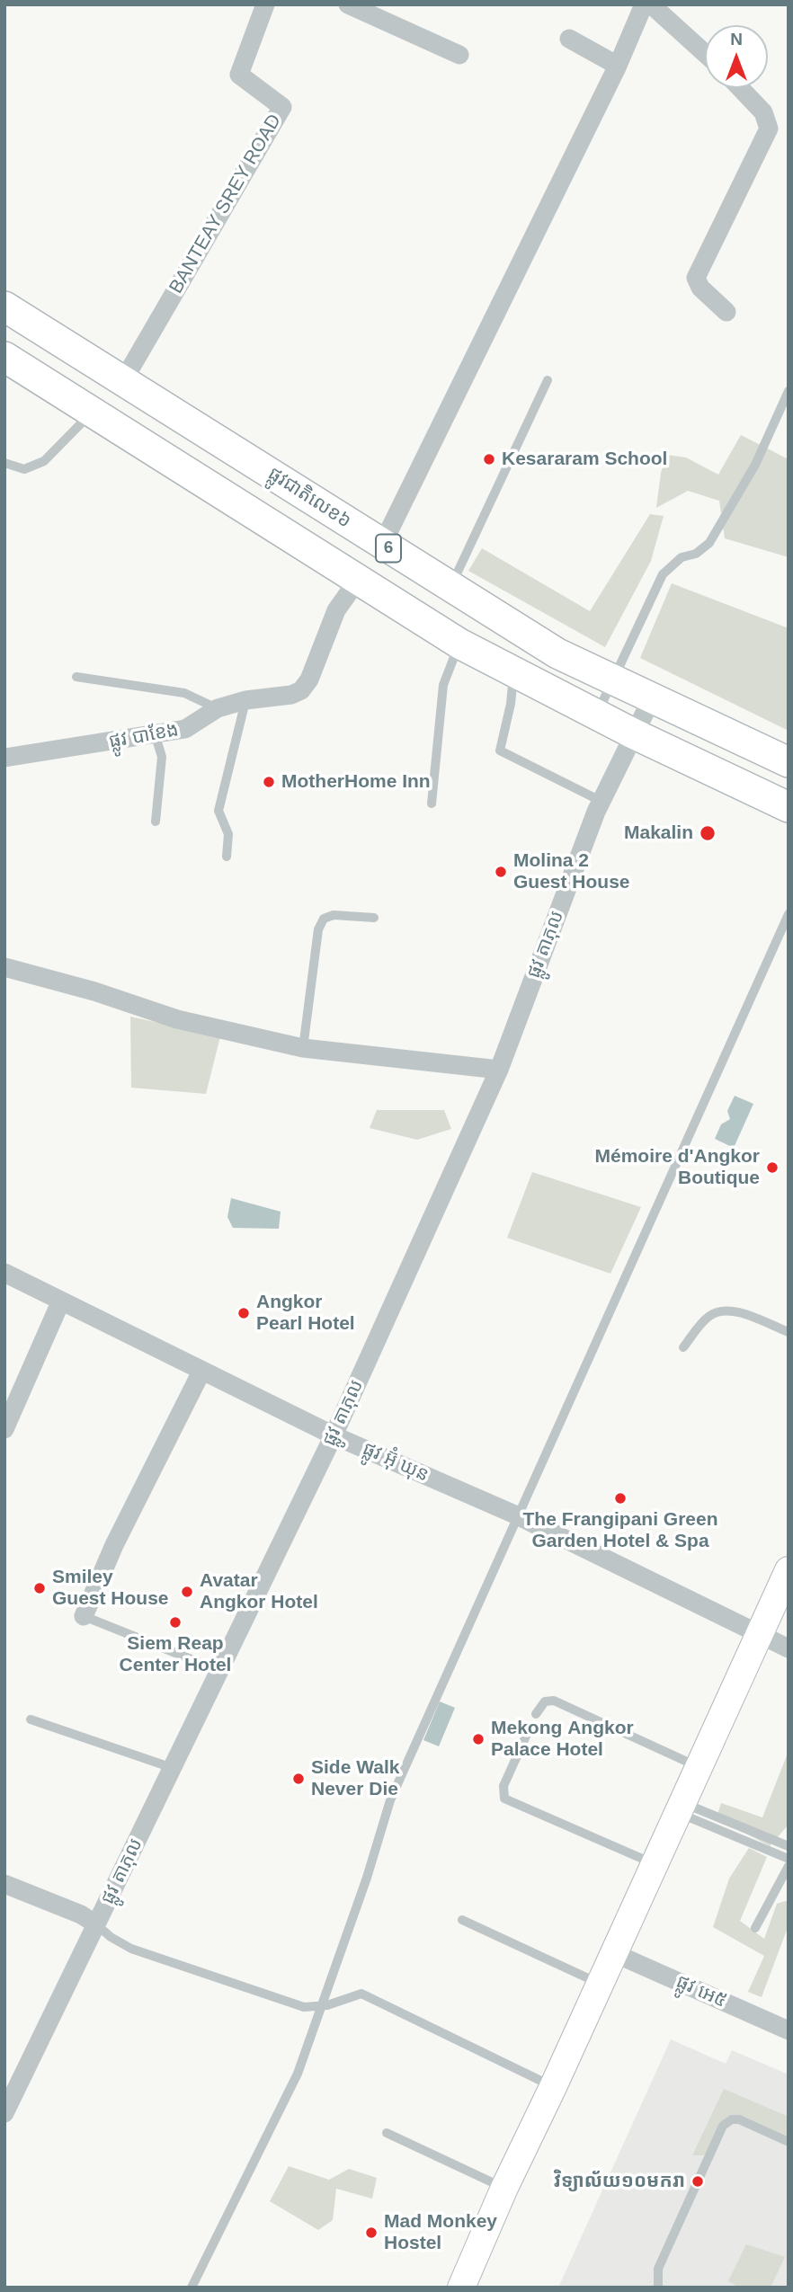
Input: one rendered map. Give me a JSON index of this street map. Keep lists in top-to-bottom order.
{
  "streets": {
    "main road": ["ផ្លូវជាតិលេខ៦", "6"],
    "street": [
      "BANTEAY SREY ROAD",
      "ផ្លូវ បាខែង",
      "ផ្លូវ តាភុល",
      "ផ្លូវ អ៊ុំ ឃុន",
      "ផ្លូវ អេ៥"
    ]
  },
  "crossings": [
    ["BANTEAY SREY ROAD", "ផ្លូវជាតិលេខ៦"],
    ["ផ្លូវជាតិលេខ៦", "ផ្លូវ តាភុល"],
    ["6", "ផ្លូវ បាខែង"],
    ["6", "ផ្លូវ តាភុល"],
    ["ផ្លូវ តាភុល", "ផ្លូវ អ៊ុំ ឃុន"]
  ],
  "places": [
    "Kesararam School",
    "MotherHome Inn",
    "Makalin",
    "Molina 2 Guest House",
    "Mémoire d'Angkor Boutique",
    "Angkor Pearl Hotel",
    "The Frangipani Green Garden Hotel & Spa",
    "Smiley Guest House",
    "Avatar Angkor Hotel",
    "Siem Reap Center Hotel",
    "Mekong Angkor Palace Hotel",
    "Side Walk Never Die",
    "វិទ្យាល័យ១០មករា",
    "Mad Monkey Hostel"
  ],
  "north": "top"
}
